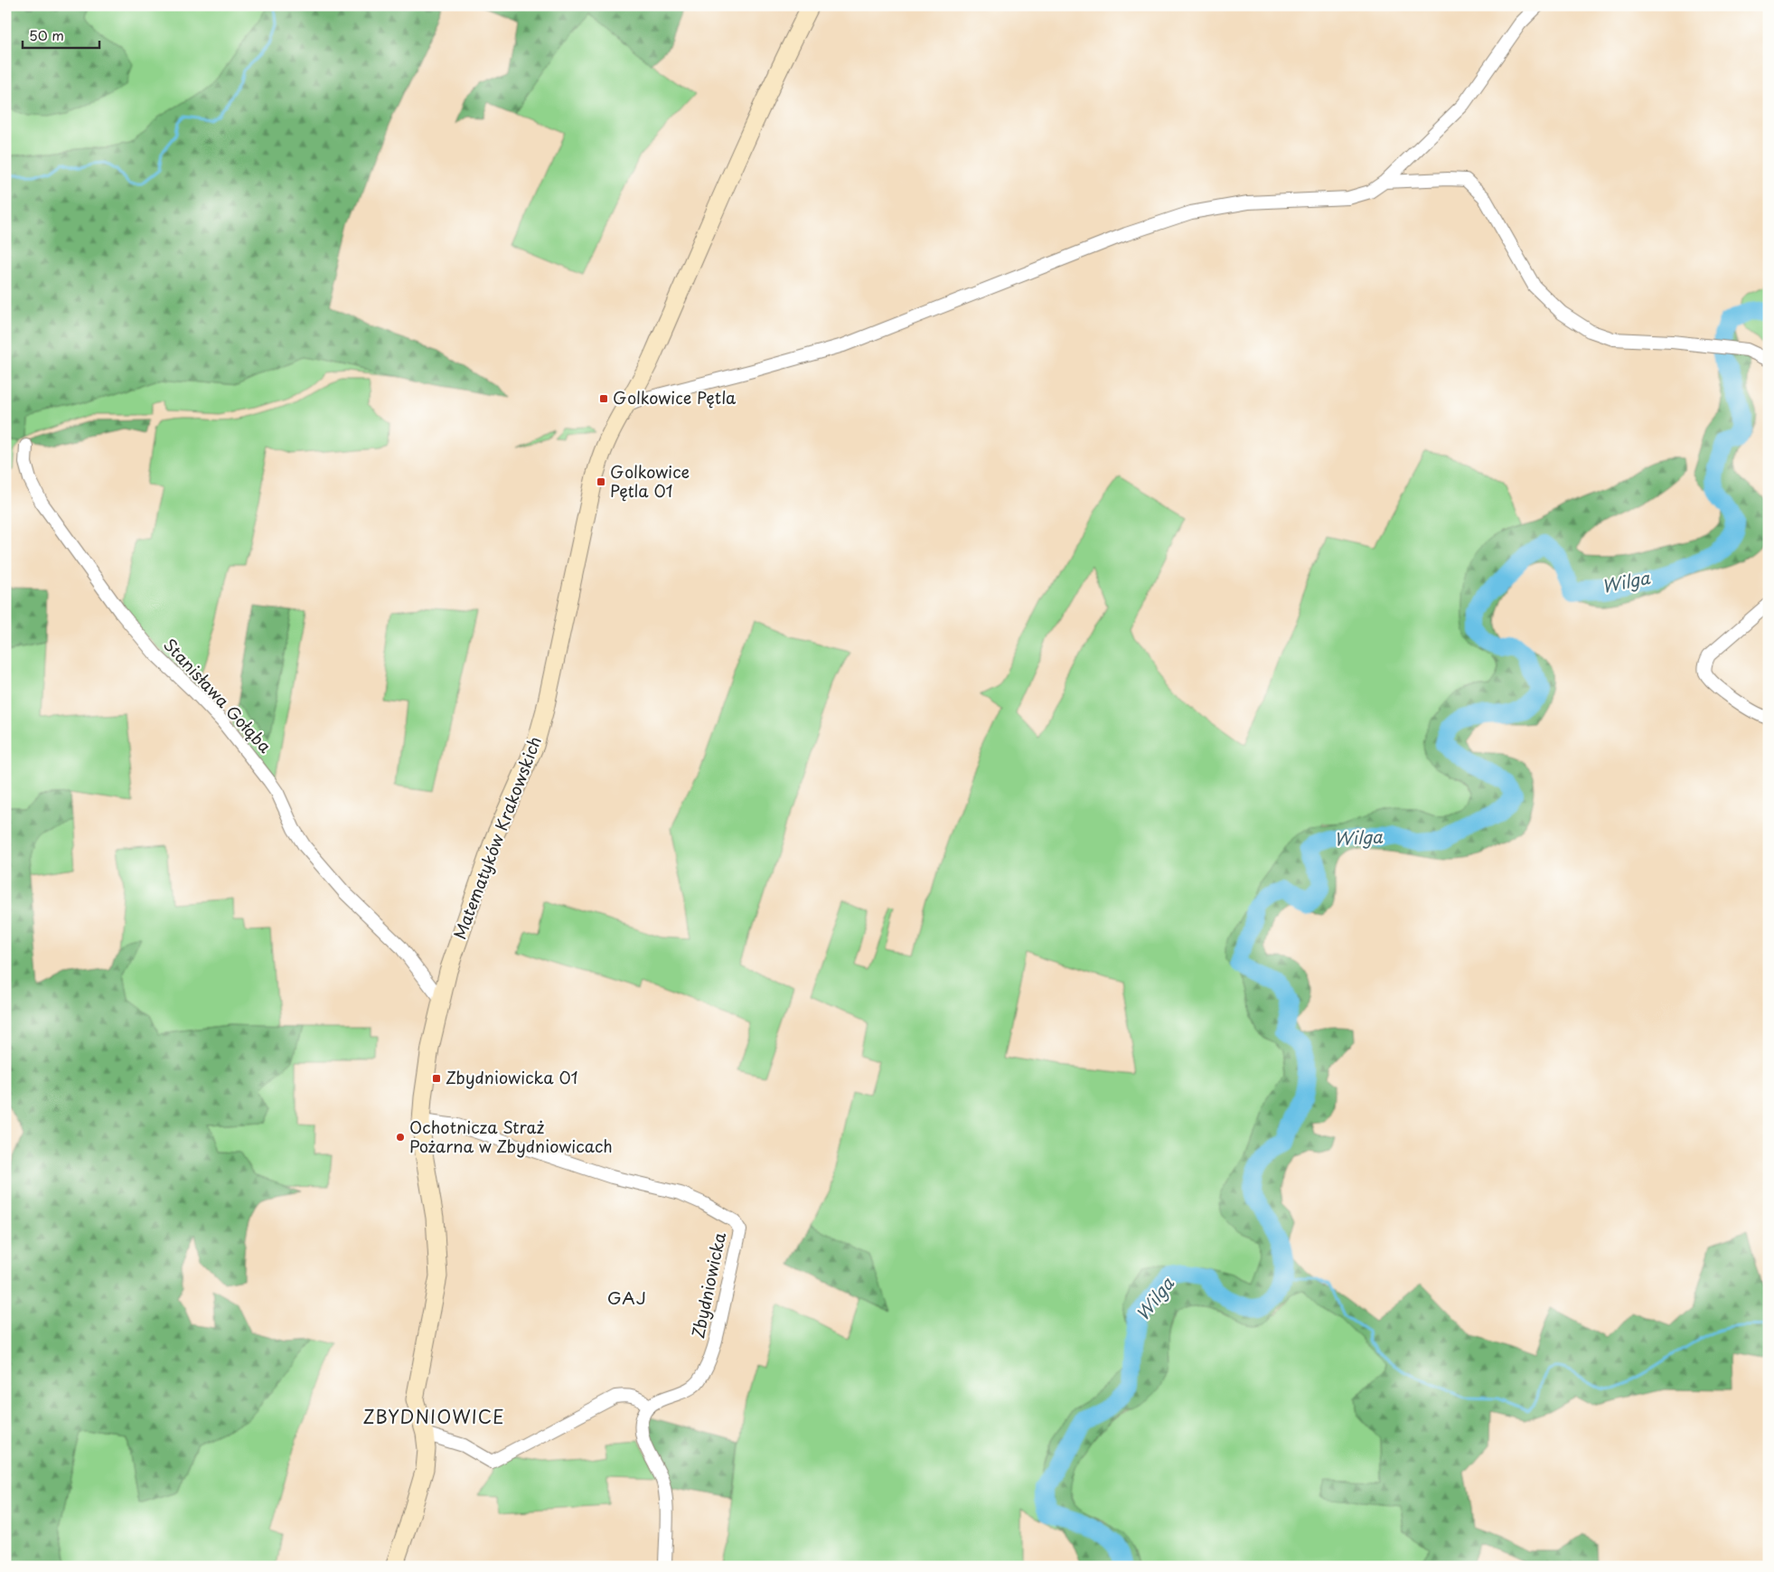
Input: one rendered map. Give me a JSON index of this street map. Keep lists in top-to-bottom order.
{
  "streets": {
    "street": ["Stanisława Gołąba", "Matematyków Krakowskich", "Zbydniowicka"]
  },
  "crossings": [
    ["Stanisława Gołąba", "Matematyków Krakowskich"],
    ["Matematyków Krakowskich", "Zbydniowicka"]
  ],
  "districts": ["GAJ", "ZBYDNIOWICE"],
  "water": ["Wilga"],
  "places": {
    "transit": ["Golkowice Pętla", "Golkowice Pętla 01", "Zbydniowicka 01"],
    "other": ["Ochotnicza Straż Pożarna w Zbydniowicach"]
  },
  "scale_bar": "50 m"
}
